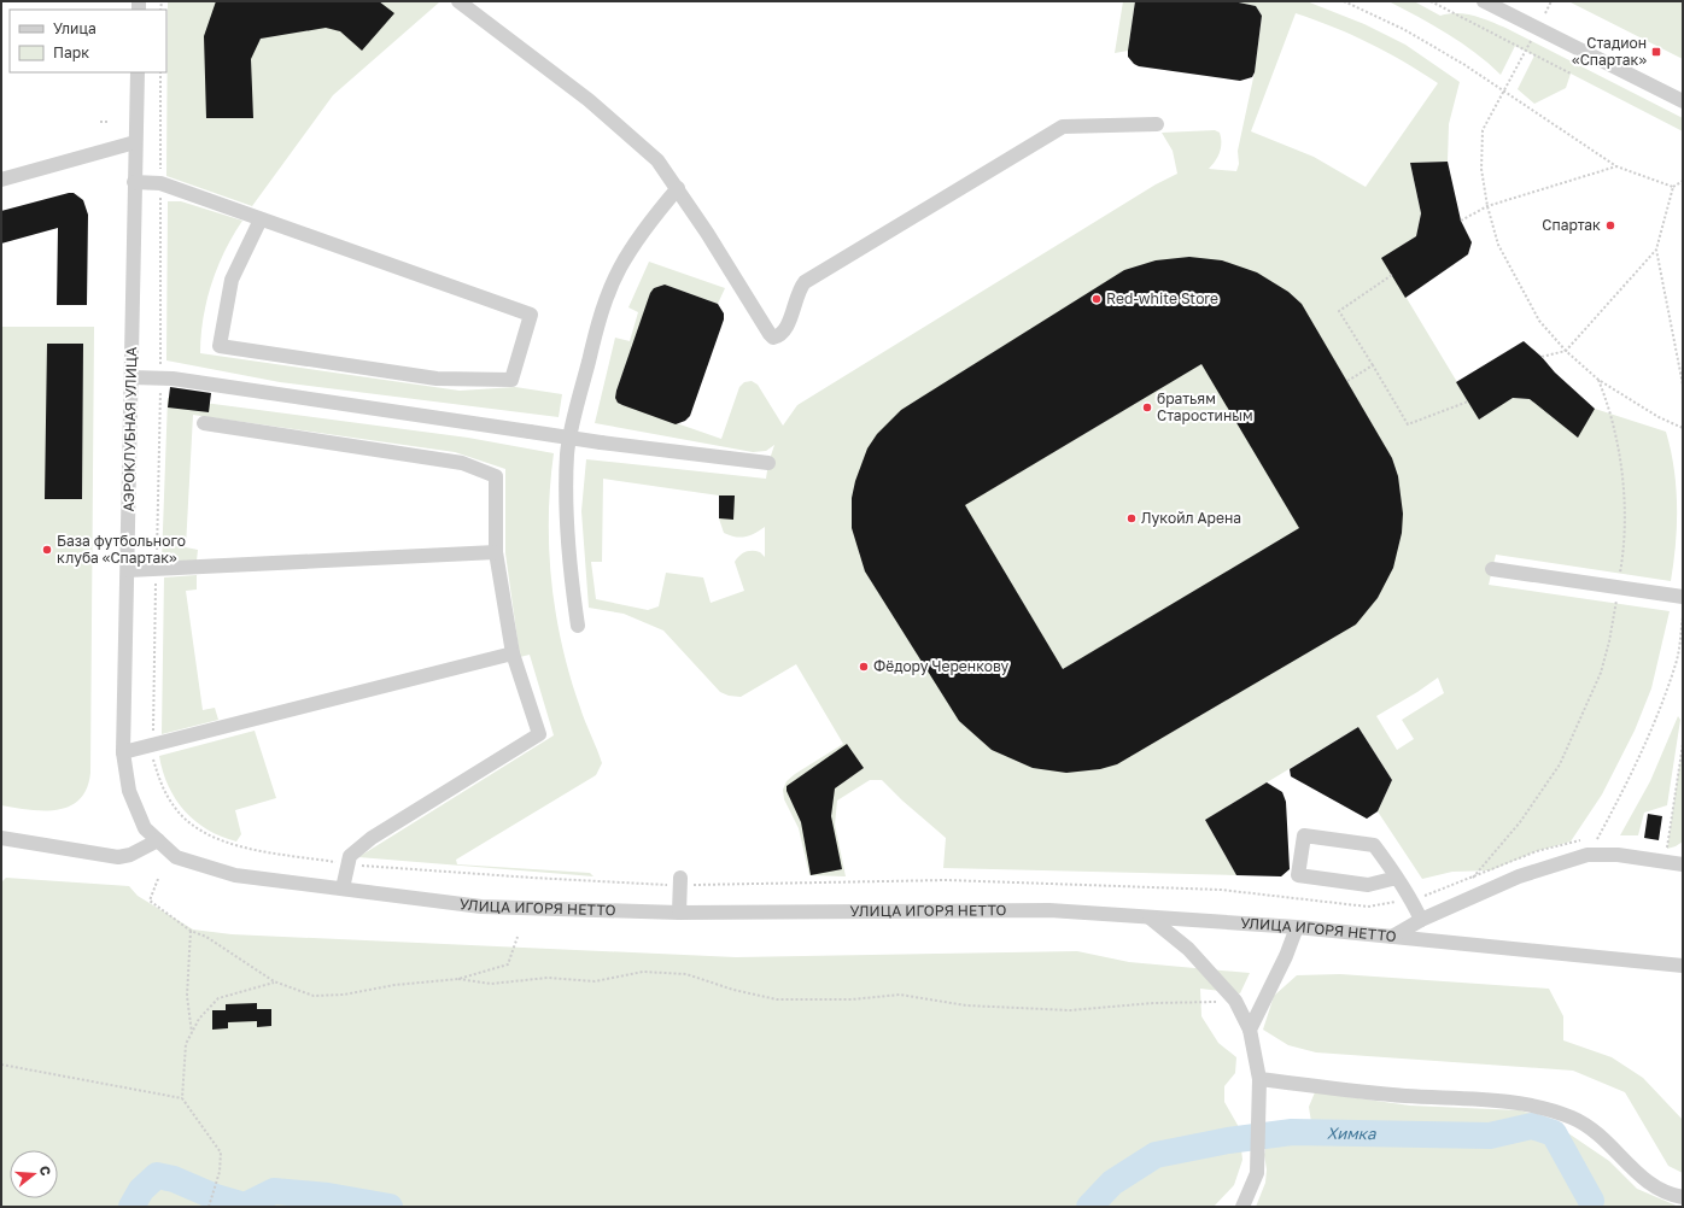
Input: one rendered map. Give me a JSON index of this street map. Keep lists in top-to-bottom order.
{
  "streets": {
    "street": ["АЭРОКЛУБНАЯ УЛИЦА", "УЛИЦА ИГОРЯ НЕТТО"]
  },
  "crossings": [
    ["АЭРОКЛУБНАЯ УЛИЦА", "УЛИЦА ИГОРЯ НЕТТО"]
  ],
  "water": ["Химка"],
  "places": {
    "transit": ["Стадион «Спартак»"],
    "other": [
      "Спартак",
      "Red-white Store",
      "братьям Старостиным",
      "Лукойл Арена",
      "База футбольного клуба «Спартак»",
      "Фёдору Черенкову"
    ]
  },
  "legend": ["Улица", "Парк"],
  "north": "right"
}
